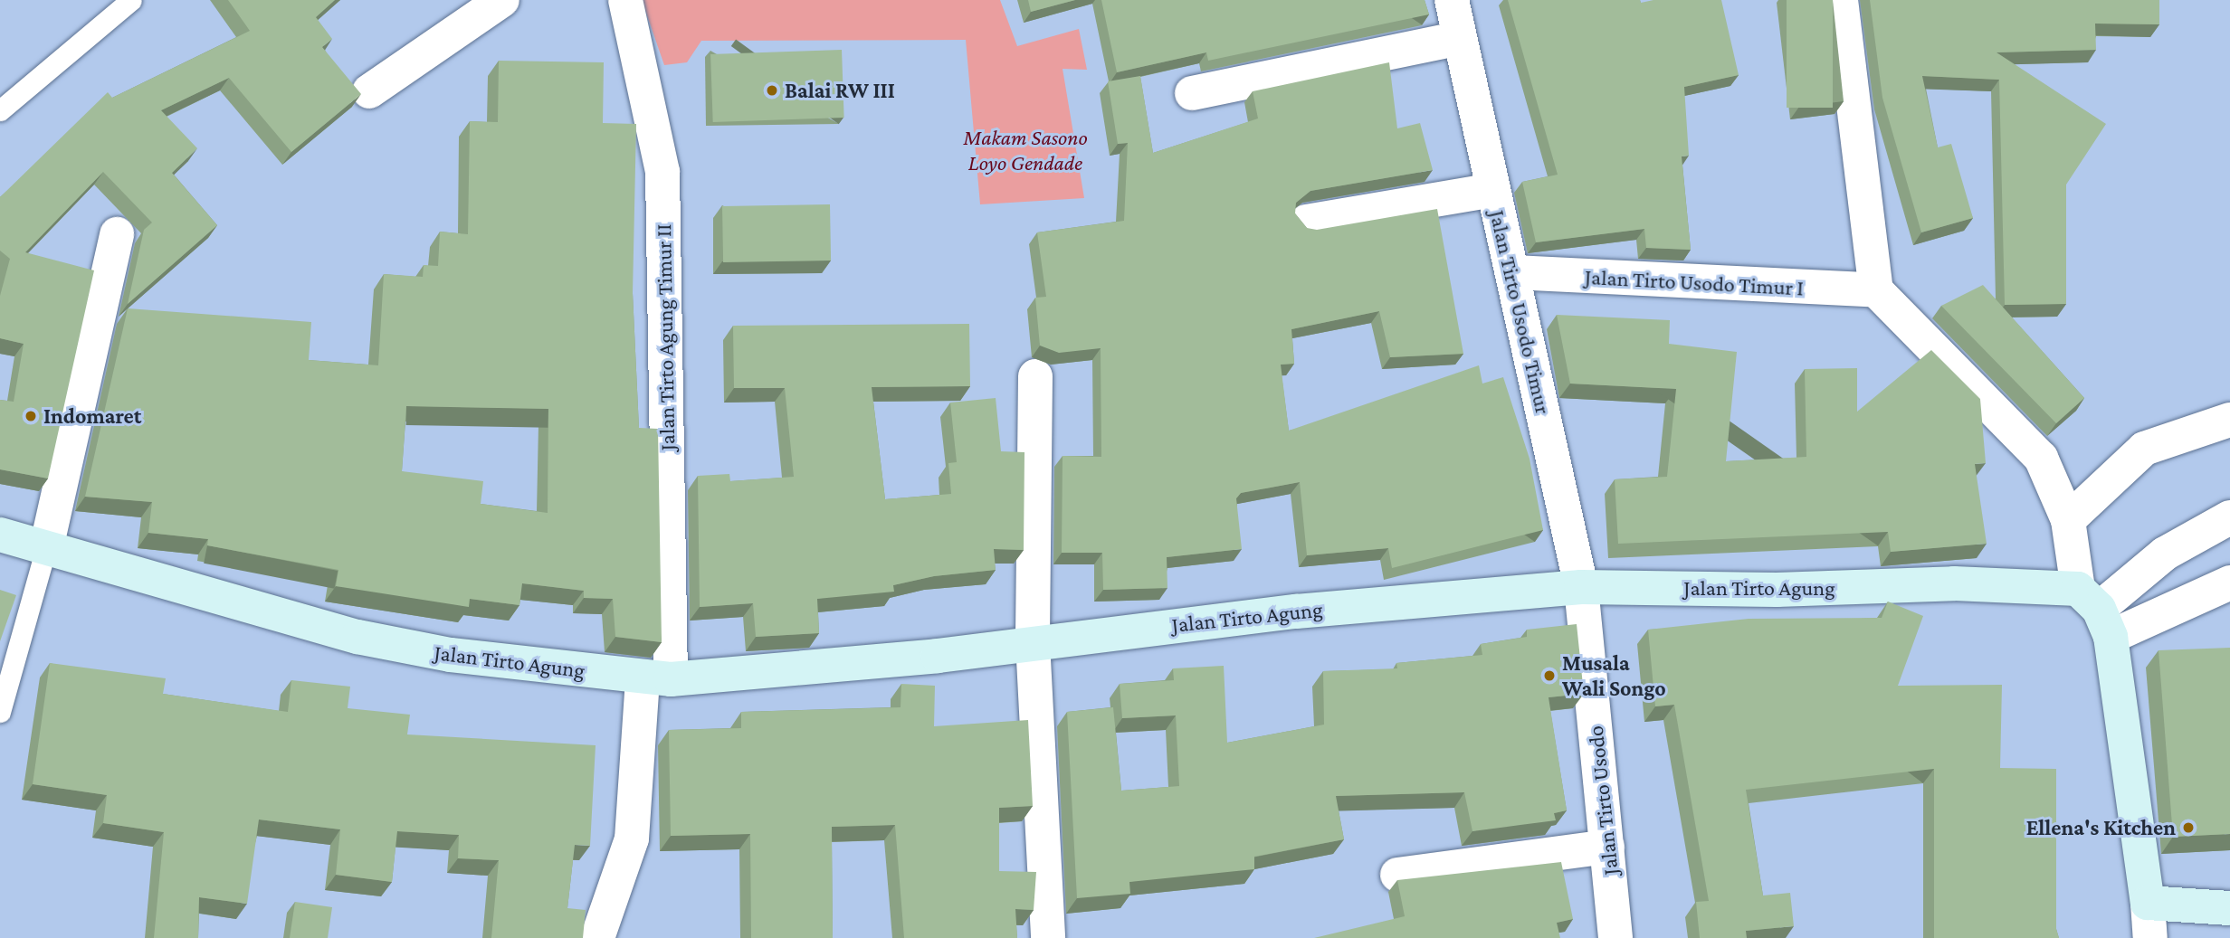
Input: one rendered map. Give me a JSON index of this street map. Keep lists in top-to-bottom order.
{
  "streets": {
    "main road": ["Jalan Tirto Agung"],
    "street": [
      "Jalan Tirto Usodo Timur I",
      "Jalan Tirto Usodo Timur",
      "Jalan Tirto Agung Timur II",
      "Jalan Tirto Usodo"
    ]
  },
  "crossings": [
    ["Jalan Tirto Usodo Timur I", "Jalan Tirto Usodo Timur"],
    ["Jalan Tirto Usodo Timur", "Jalan Tirto Agung"],
    ["Jalan Tirto Usodo Timur", "Jalan Tirto Usodo"],
    ["Jalan Tirto Agung Timur II", "Jalan Tirto Agung"],
    ["Jalan Tirto Agung", "Jalan Tirto Usodo"]
  ],
  "parks": ["Makam Sasono Loyo Gendade"],
  "places": [
    "Balai RW III",
    "Indomaret",
    "Musala Wali Songo",
    "Ellena's Kitchen"
  ]
}
